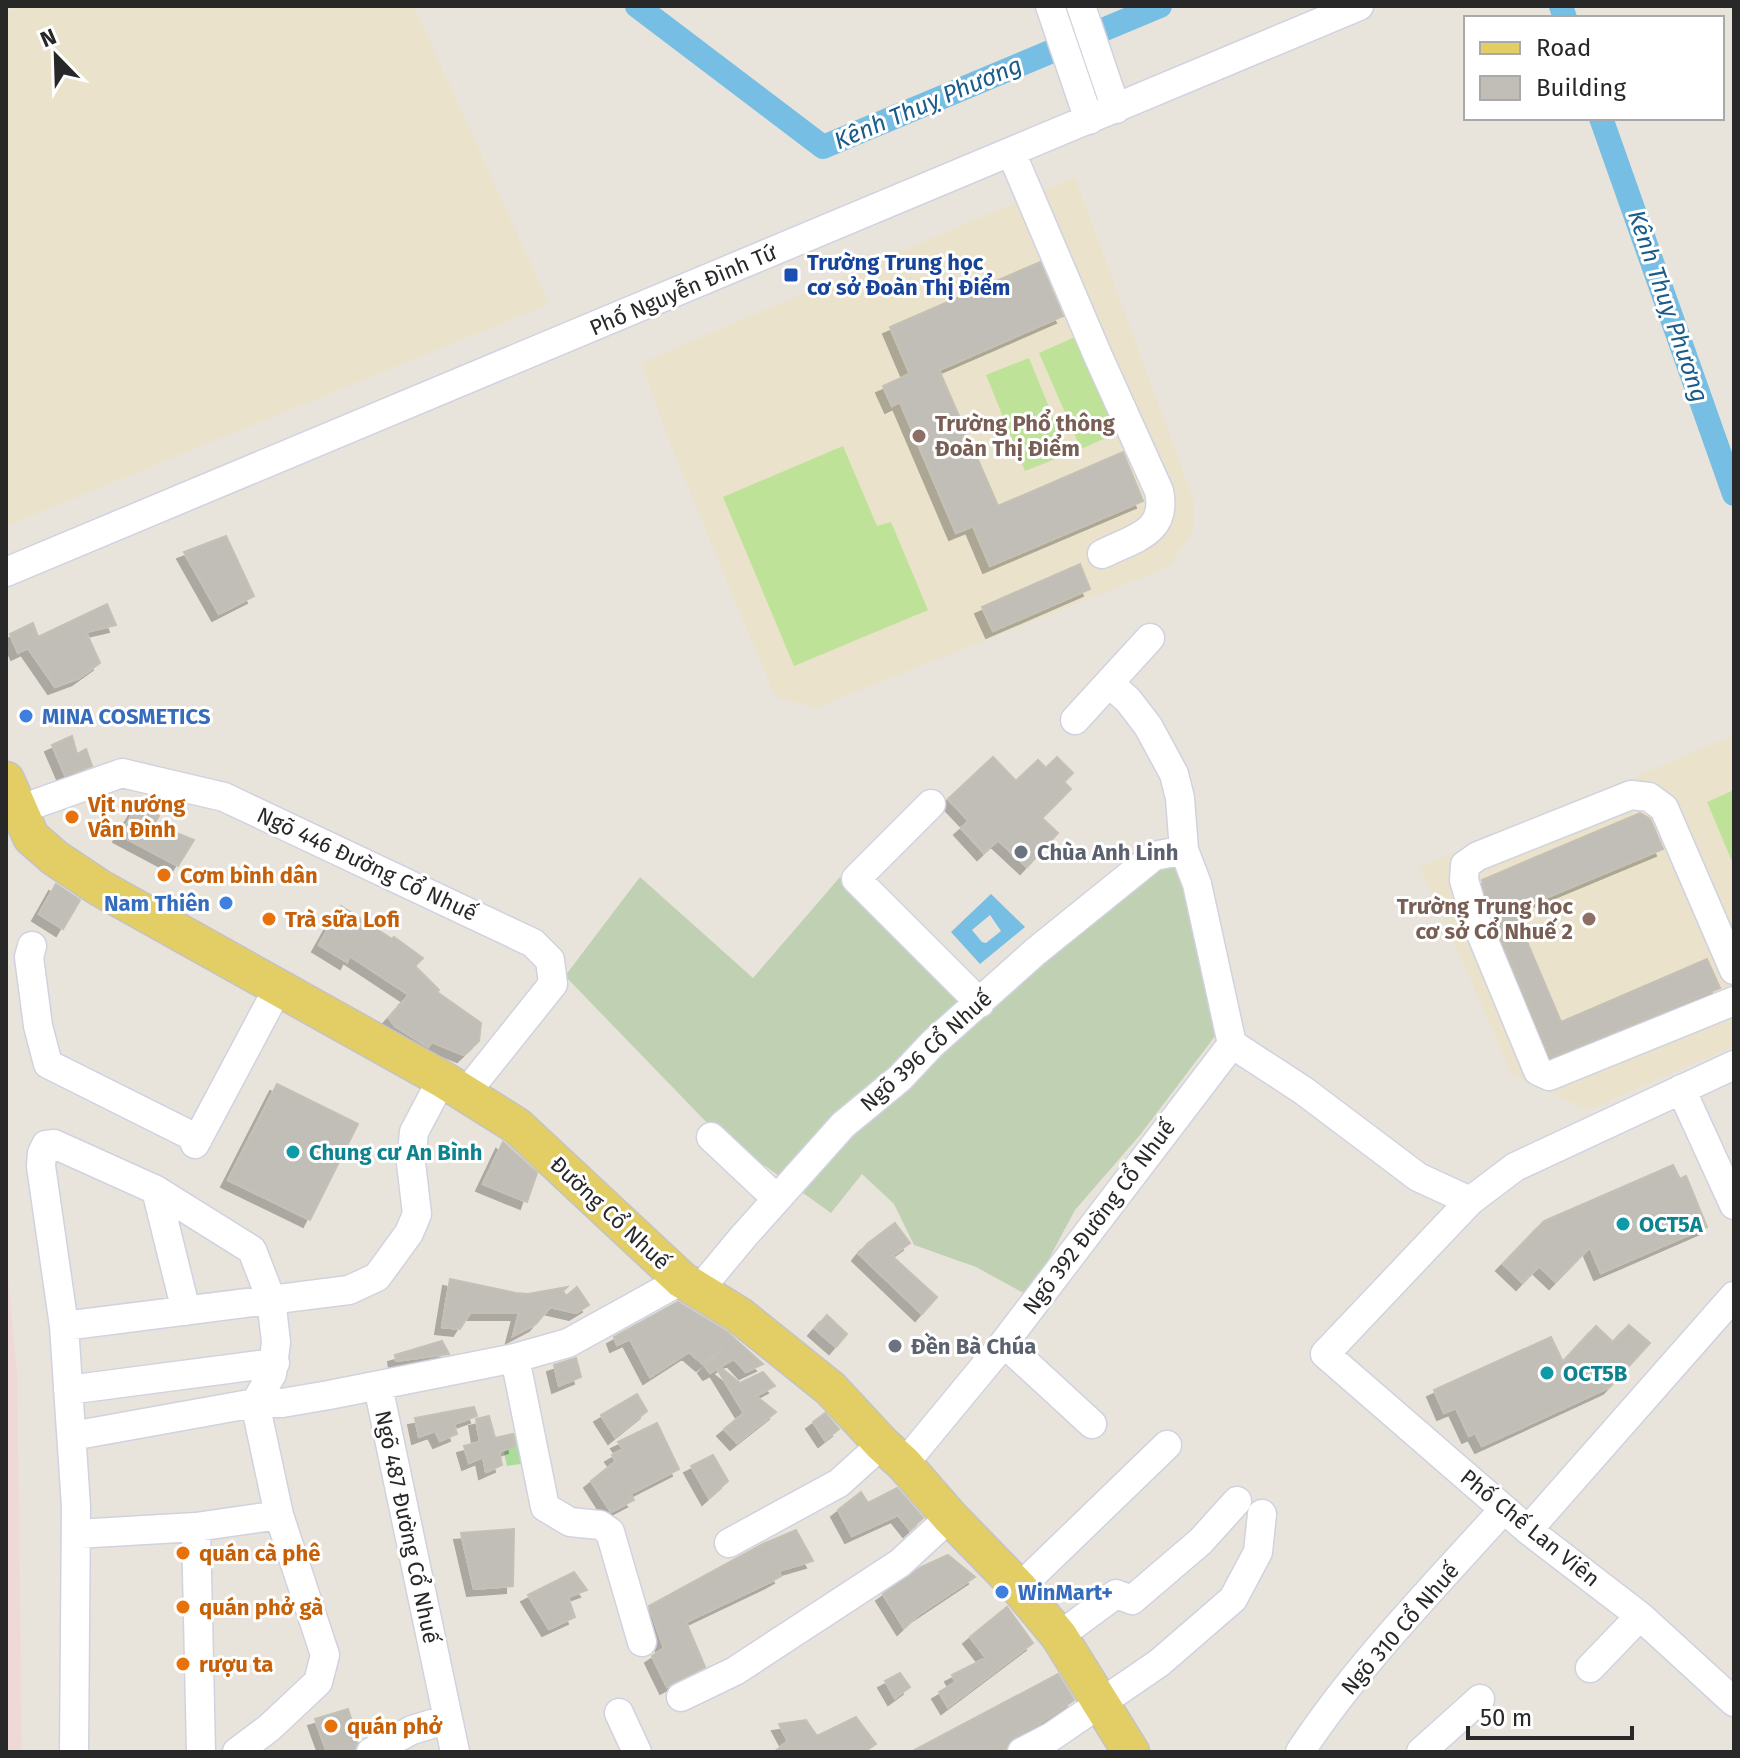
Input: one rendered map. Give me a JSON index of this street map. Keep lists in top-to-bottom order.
{
  "streets": {
    "main road": ["Đường Cổ Nhuế"],
    "street": [
      "Phố Nguyễn Đình Tứ",
      "Ngõ 446 Đường Cổ Nhuế",
      "Ngõ 396 Cổ Nhuế",
      "Ngõ 392 Đường Cổ Nhuế",
      "Ngõ 487 Đường Cổ Nhuế",
      "Phố Chế Lan Viên",
      "Ngõ 310 Cổ Nhuế"
    ]
  },
  "crossings": [
    ["Ngõ 446 Đường Cổ Nhuế", "Đường Cổ Nhuế"],
    ["Ngõ 396 Cổ Nhuế", "Đường Cổ Nhuế"],
    ["Ngõ 396 Cổ Nhuế", "Ngõ 487 Đường Cổ Nhuế"],
    ["Đường Cổ Nhuế", "Ngõ 392 Đường Cổ Nhuế"],
    ["Đường Cổ Nhuế", "Ngõ 487 Đường Cổ Nhuế"],
    ["Phố Chế Lan Viên", "Ngõ 310 Cổ Nhuế"]
  ],
  "water": ["Kênh Thuỵ Phương"],
  "places": {
    "transit": ["Trường Trung học cơ sở Đoàn Thị Điểm"],
    "other": [
      "Trường Phổ thông Đoàn Thị Điểm",
      "MINA COSMETICS",
      "Vịt nướng Vân Đình",
      "Chùa Anh Linh",
      "Cơm bình dân",
      "Nam Thiên",
      "Trà sữa Lofi",
      "Trường Trung học cơ sở Cổ Nhuế 2",
      "Chung cư An Bình",
      "OCT5A",
      "Đền Bà Chúa",
      "OCT5B",
      "quán cà phê",
      "WinMart+",
      "quán phở gà",
      "rượu ta",
      "quán phở"
    ]
  },
  "legend": ["Road", "Building"],
  "scale_bar": "50 m",
  "north": "top left"
}
